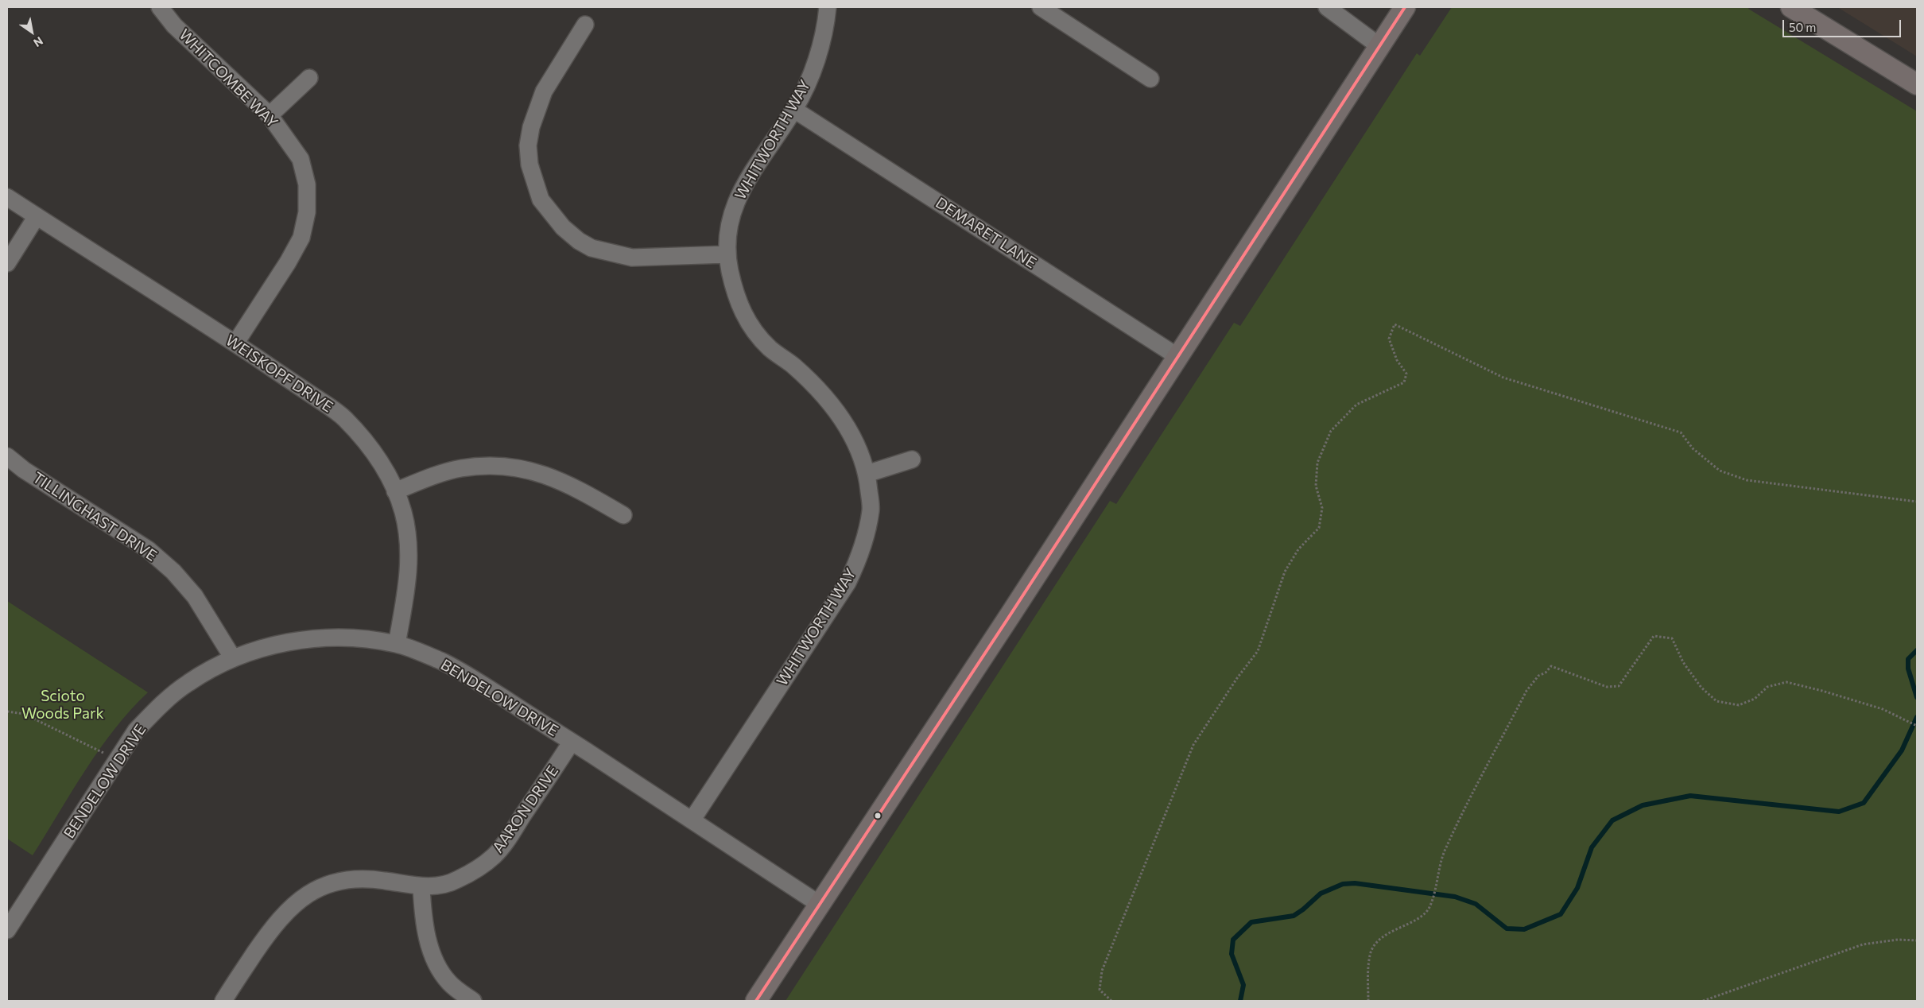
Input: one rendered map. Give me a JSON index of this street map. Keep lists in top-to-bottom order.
{
  "streets": {
    "street": [
      "WHITCOMBE WAY",
      "WHITWORTH WAY",
      "DEMARET LANE",
      "WEISKOPF DRIVE",
      "TILLINGHAST DRIVE",
      "BENDELOW DRIVE",
      "AARON DRIVE"
    ]
  },
  "crossings": [
    ["WHITCOMBE WAY", "WEISKOPF DRIVE"],
    ["WHITWORTH WAY", "DEMARET LANE"],
    ["WHITWORTH WAY", "BENDELOW DRIVE"],
    ["WEISKOPF DRIVE", "BENDELOW DRIVE"],
    ["TILLINGHAST DRIVE", "BENDELOW DRIVE"],
    ["BENDELOW DRIVE", "AARON DRIVE"]
  ],
  "parks": ["Scioto Woods Park"],
  "scale_bar": "50 m",
  "north": "bottom right"
}
